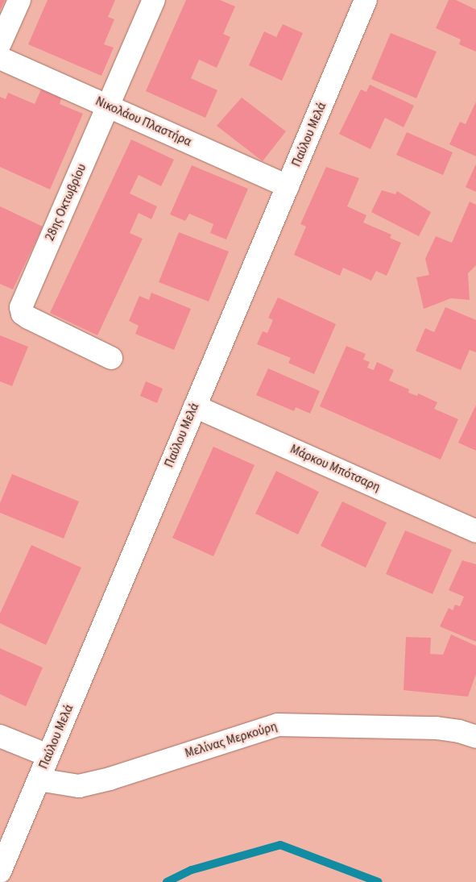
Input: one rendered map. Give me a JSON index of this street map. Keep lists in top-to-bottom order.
{
  "streets": {
    "street": [
      "Νικολάου Πλαστήρα",
      "Παύλου Μελά",
      "28ης Οκτωβρίου",
      "Μάρκου Μπότσαρη",
      "Μελίνας Μερκούρη"
    ]
  },
  "crossings": [
    ["Νικολάου Πλαστήρα", "Παύλου Μελά"],
    ["Νικολάου Πλαστήρα", "28ης Οκτωβρίου"],
    ["Παύλου Μελά", "Μάρκου Μπότσαρη"],
    ["Παύλου Μελά", "Μελίνας Μερκούρη"]
  ]
}
